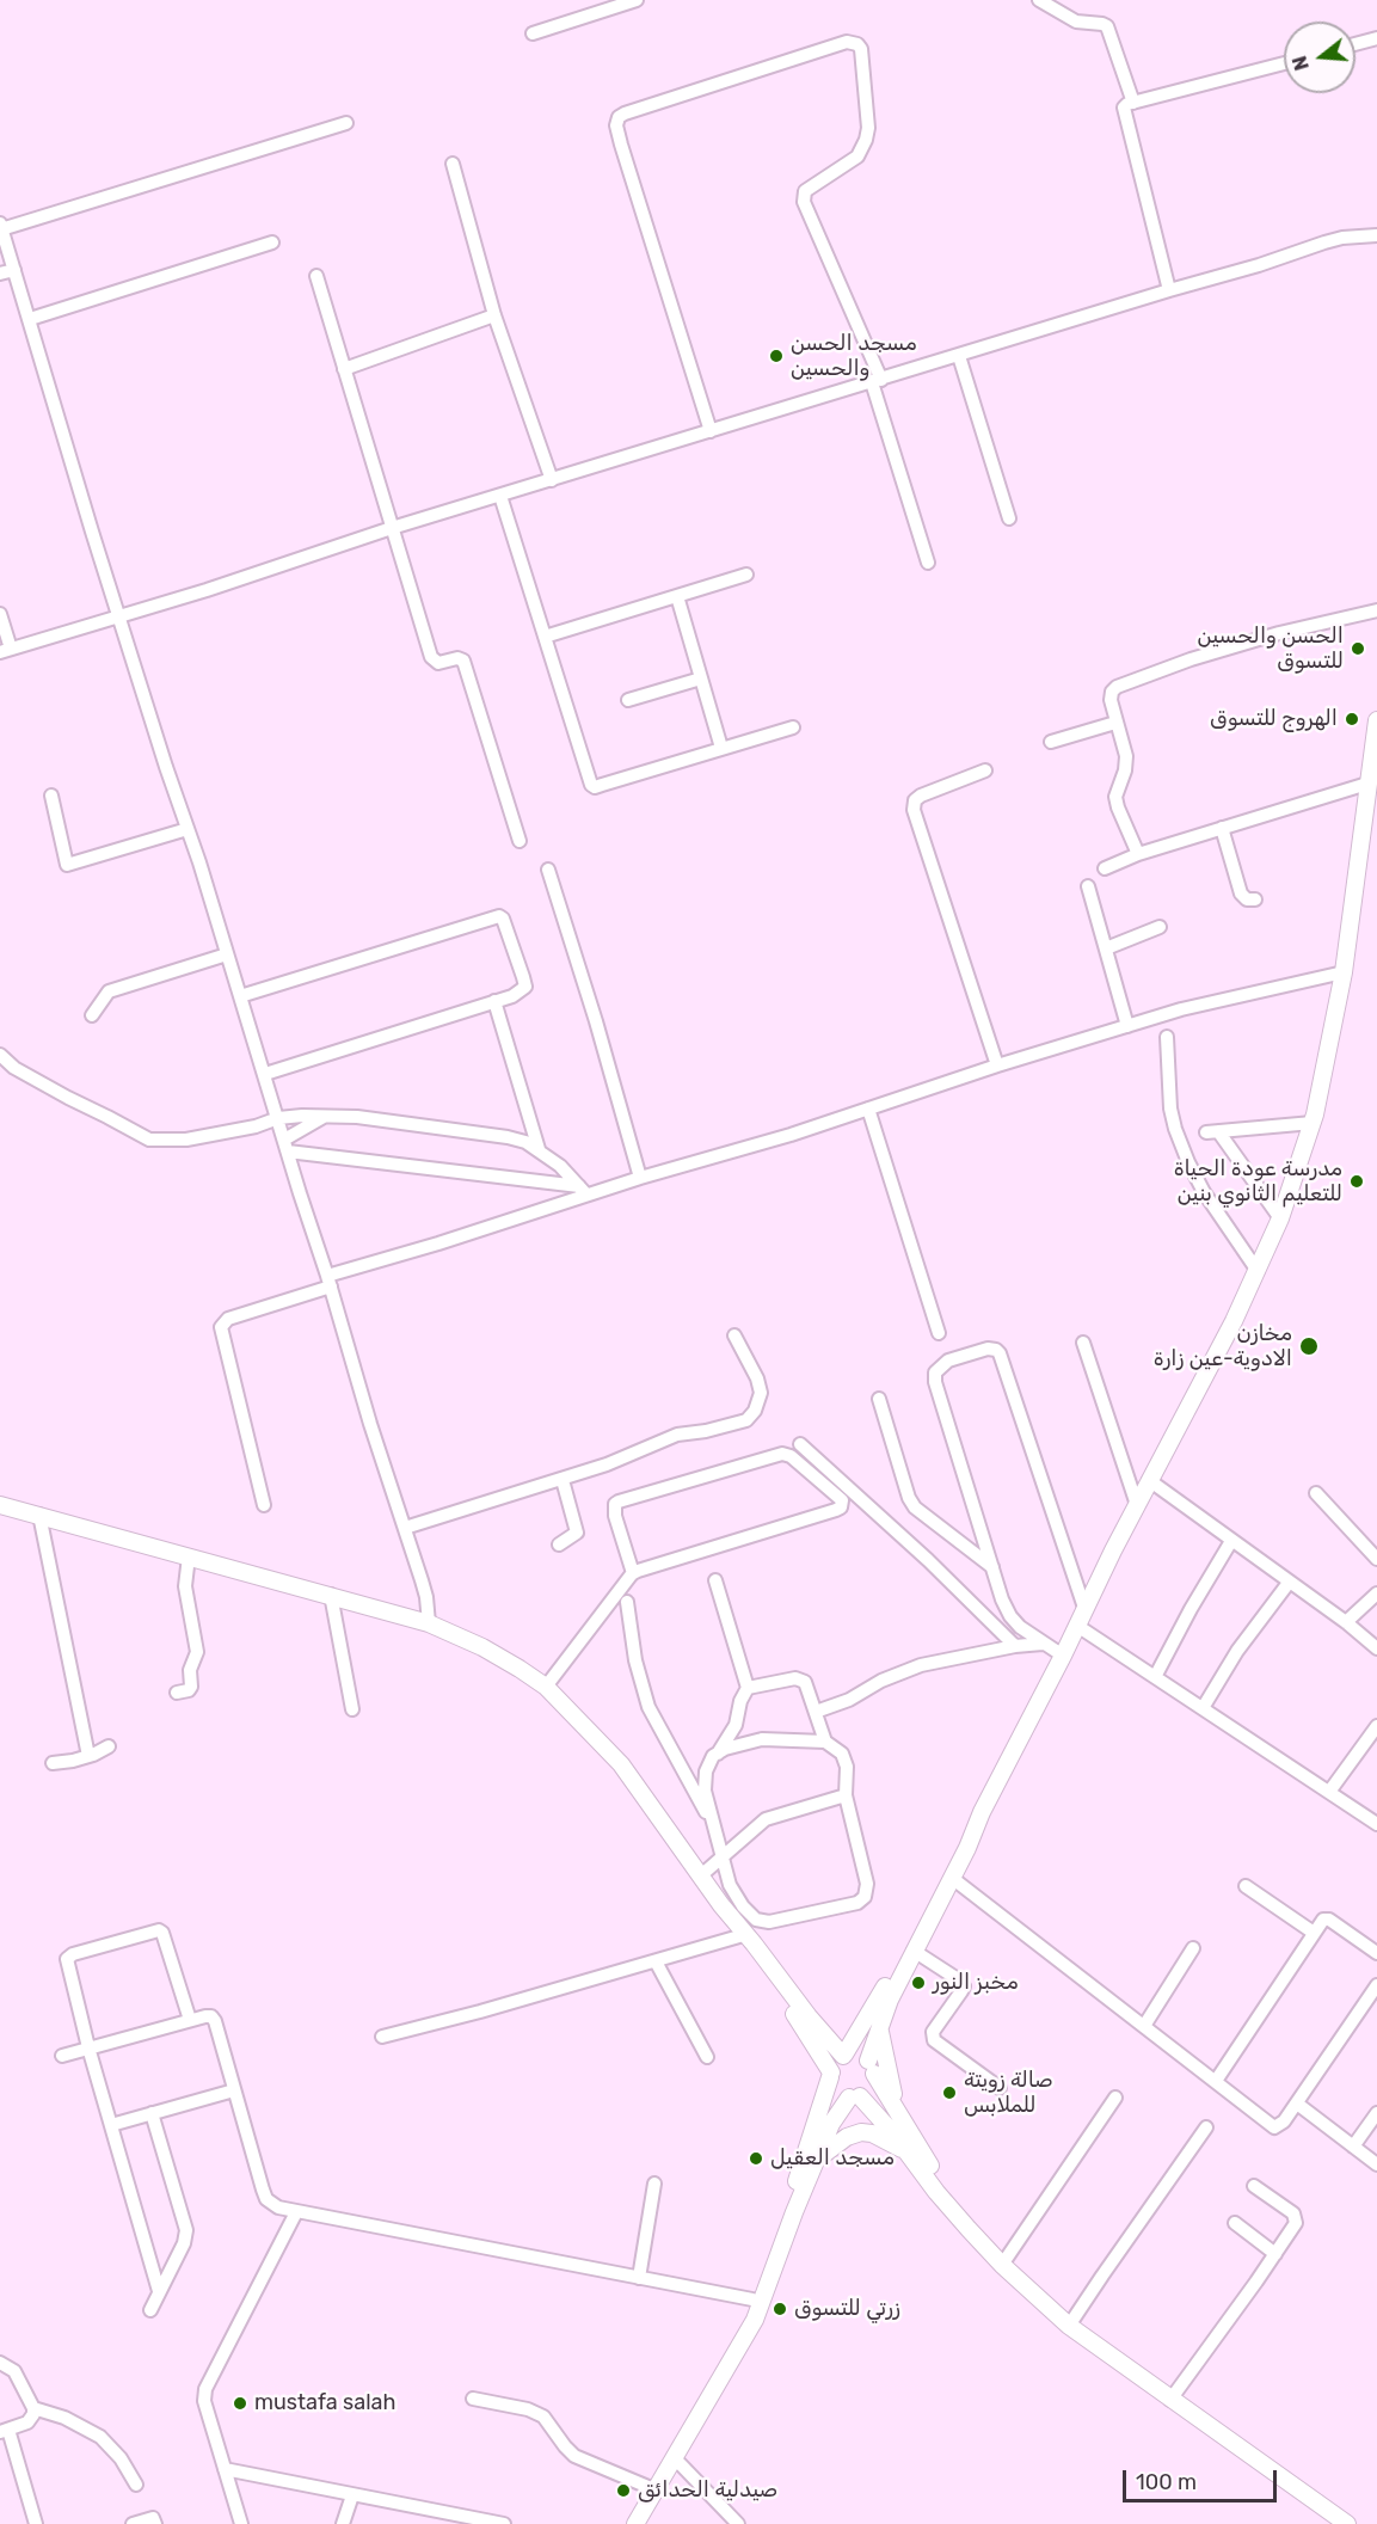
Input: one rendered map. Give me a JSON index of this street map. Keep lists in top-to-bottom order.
{
  "places": [
    "مسجد الحسن والحسين",
    "الحسن والحسين للتسوق",
    "الهروج للتسوق",
    "مدرسة عودة الحياة للتعليم الثانوي بنين",
    "مخازن الادوية-عين زارة",
    "مخبز النور",
    "صالة زويتة للملابس",
    "مسجد العقيل",
    "زرتي للتسوق",
    "mustafa salah",
    "صيدلية الحدائق"
  ],
  "scale_bar": "100 m",
  "north": "left"
}
